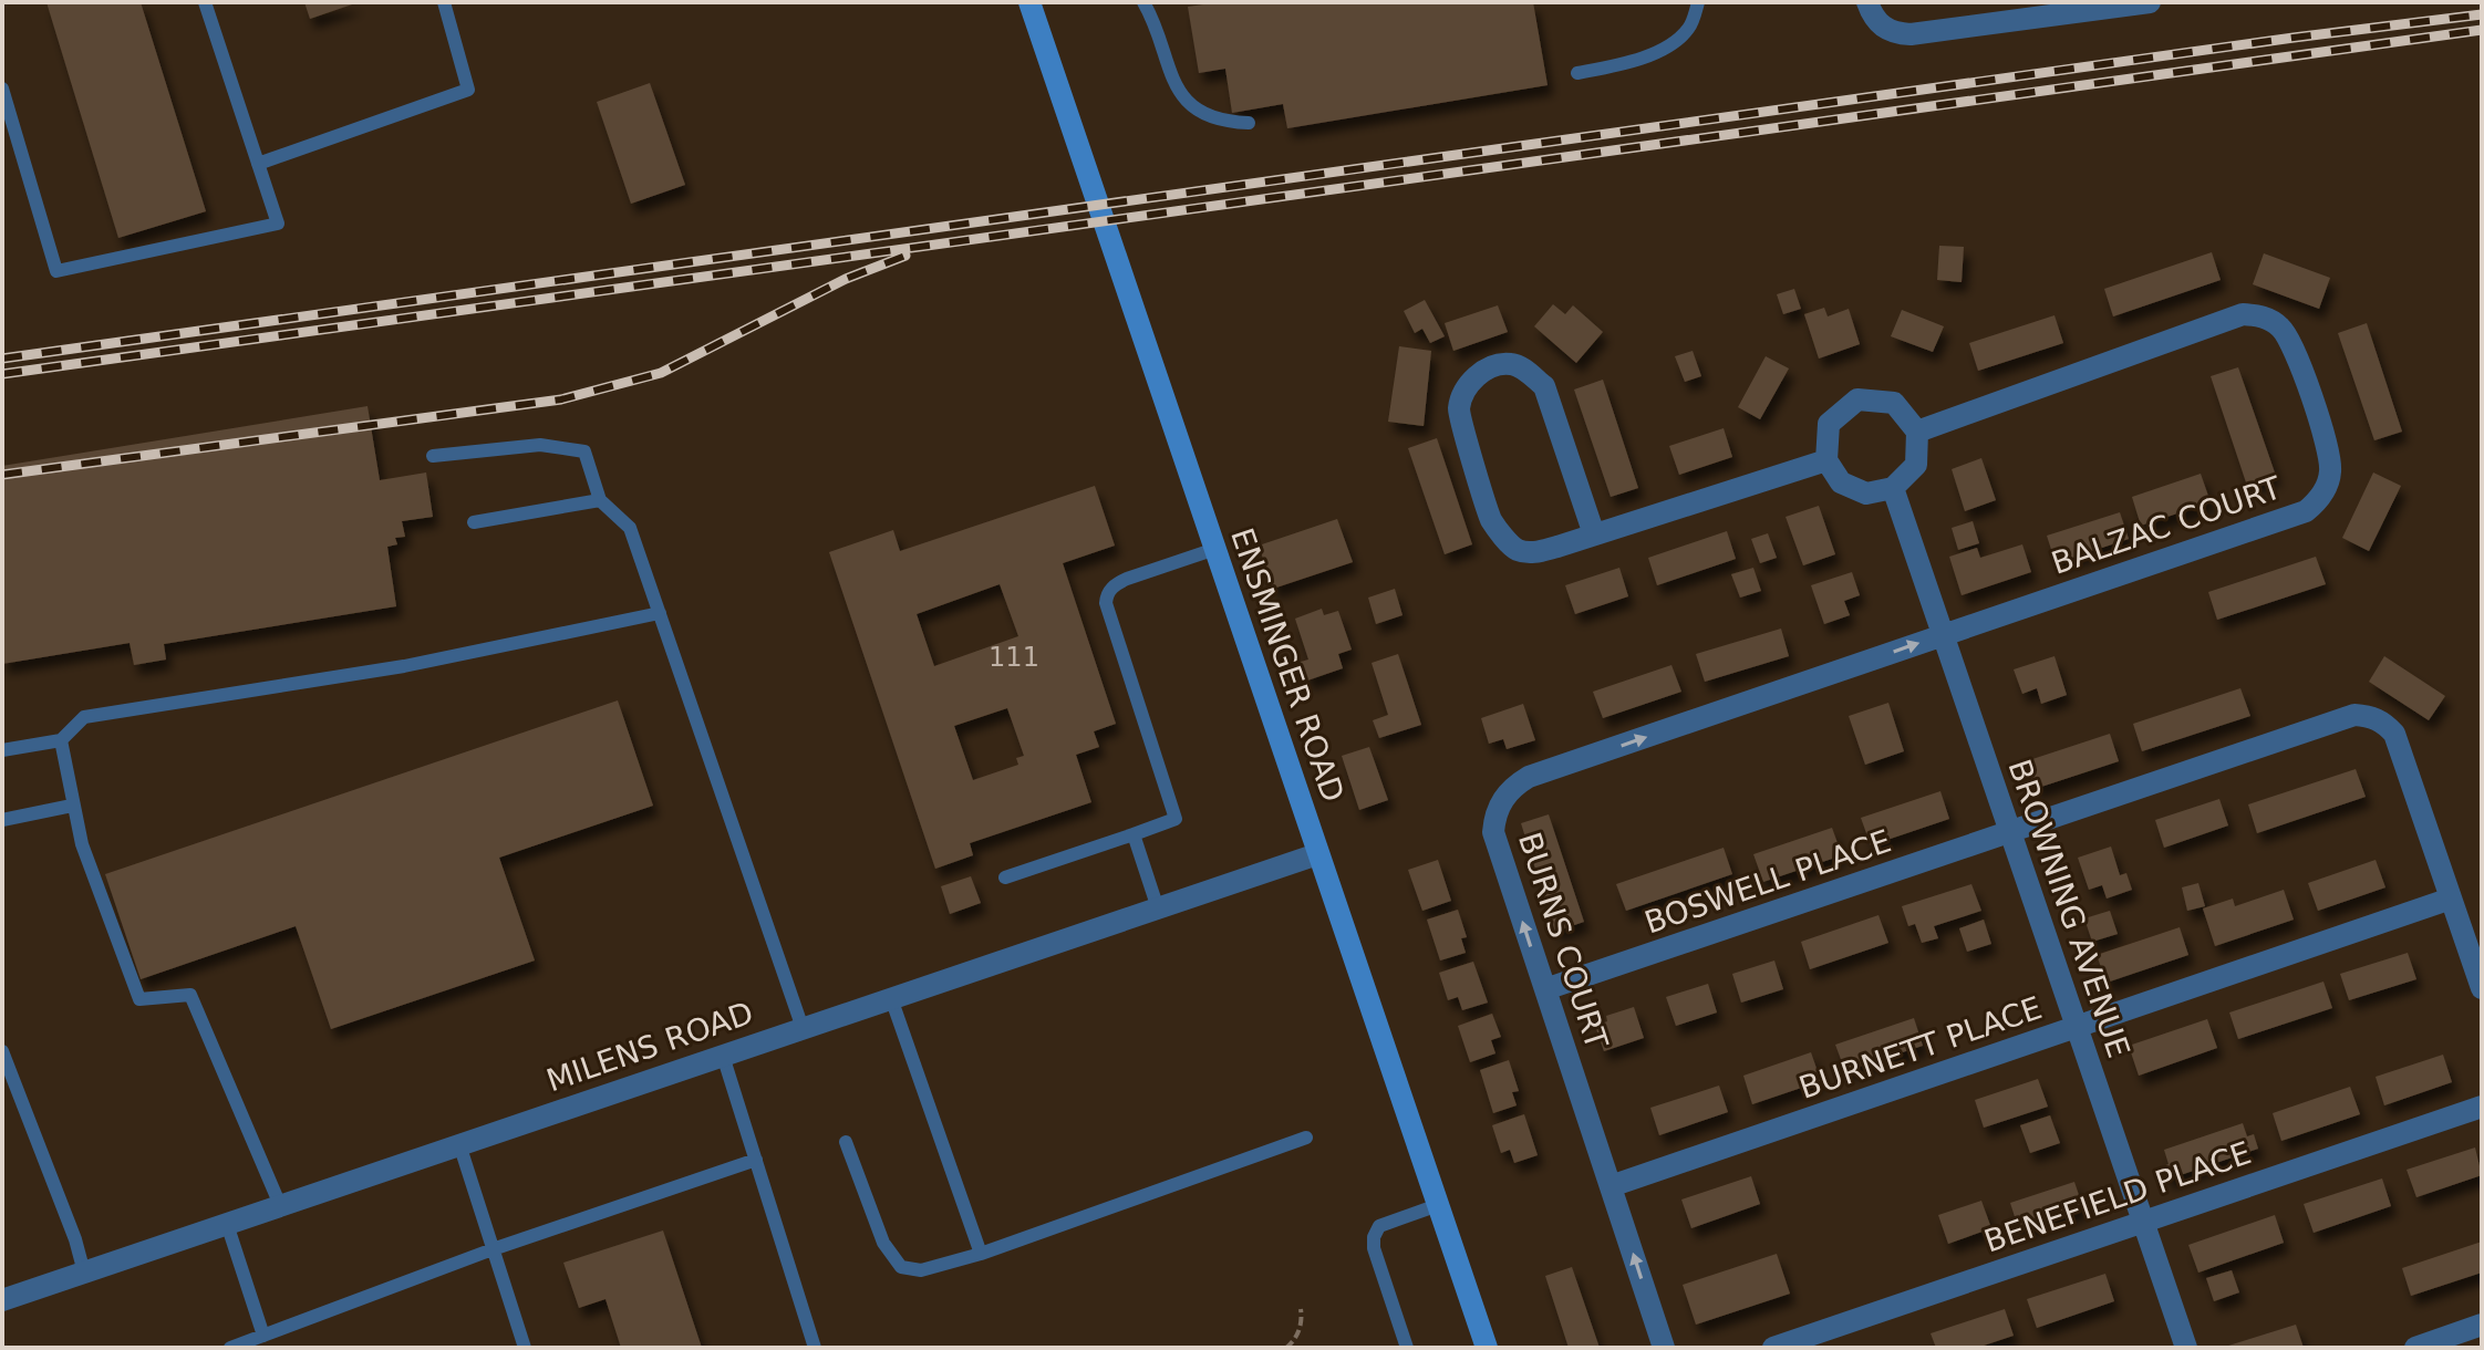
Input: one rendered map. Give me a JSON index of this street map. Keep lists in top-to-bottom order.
{
  "streets": {
    "street": [
      "BALZAC COURT",
      "ENSMINGER ROAD",
      "BOSWELL PLACE",
      "BROWNING AVENUE",
      "BURNS COURT",
      "MILENS ROAD",
      "BURNETT PLACE",
      "BENEFIELD PLACE"
    ]
  },
  "crossings": [
    ["BALZAC COURT", "BROWNING AVENUE"],
    ["BALZAC COURT", "BURNS COURT"],
    ["ENSMINGER ROAD", "MILENS ROAD"],
    ["BOSWELL PLACE", "BROWNING AVENUE"],
    ["BOSWELL PLACE", "BURNS COURT"],
    ["BOSWELL PLACE", "BURNETT PLACE"],
    ["BROWNING AVENUE", "BURNS COURT"],
    ["BROWNING AVENUE", "BURNETT PLACE"],
    ["BROWNING AVENUE", "BENEFIELD PLACE"],
    ["BURNS COURT", "BURNETT PLACE"]
  ],
  "house_numbers": ["111"]
}
